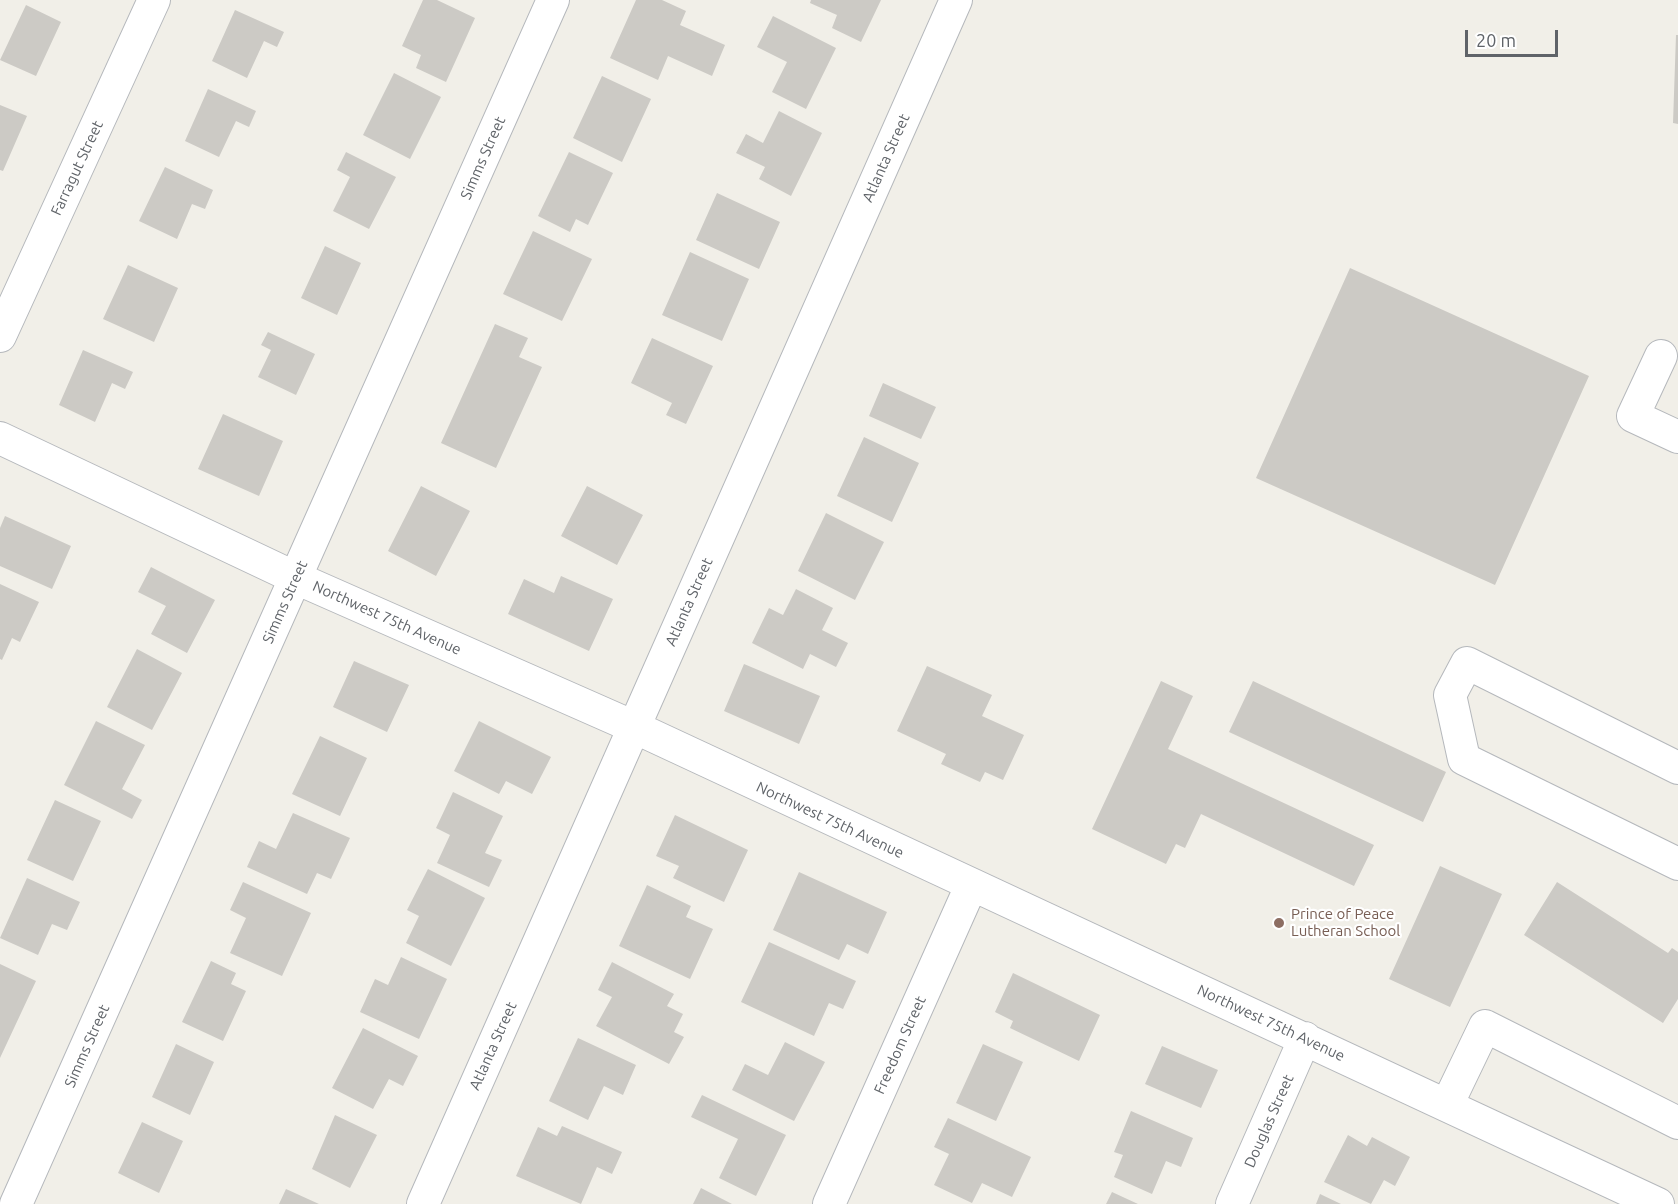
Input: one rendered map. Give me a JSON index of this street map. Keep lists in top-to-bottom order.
{
  "streets": {
    "street": [
      "Simms Street",
      "Atlanta Street",
      "Farragut Street",
      "Northwest 75th Avenue",
      "Freedom Street",
      "Douglas Street"
    ]
  },
  "crossings": [
    ["Simms Street", "Northwest 75th Avenue"],
    ["Atlanta Street", "Northwest 75th Avenue"],
    ["Northwest 75th Avenue", "Freedom Street"],
    ["Northwest 75th Avenue", "Douglas Street"]
  ],
  "places": ["Prince of Peace Lutheran School"],
  "scale_bar": "20 m"
}
